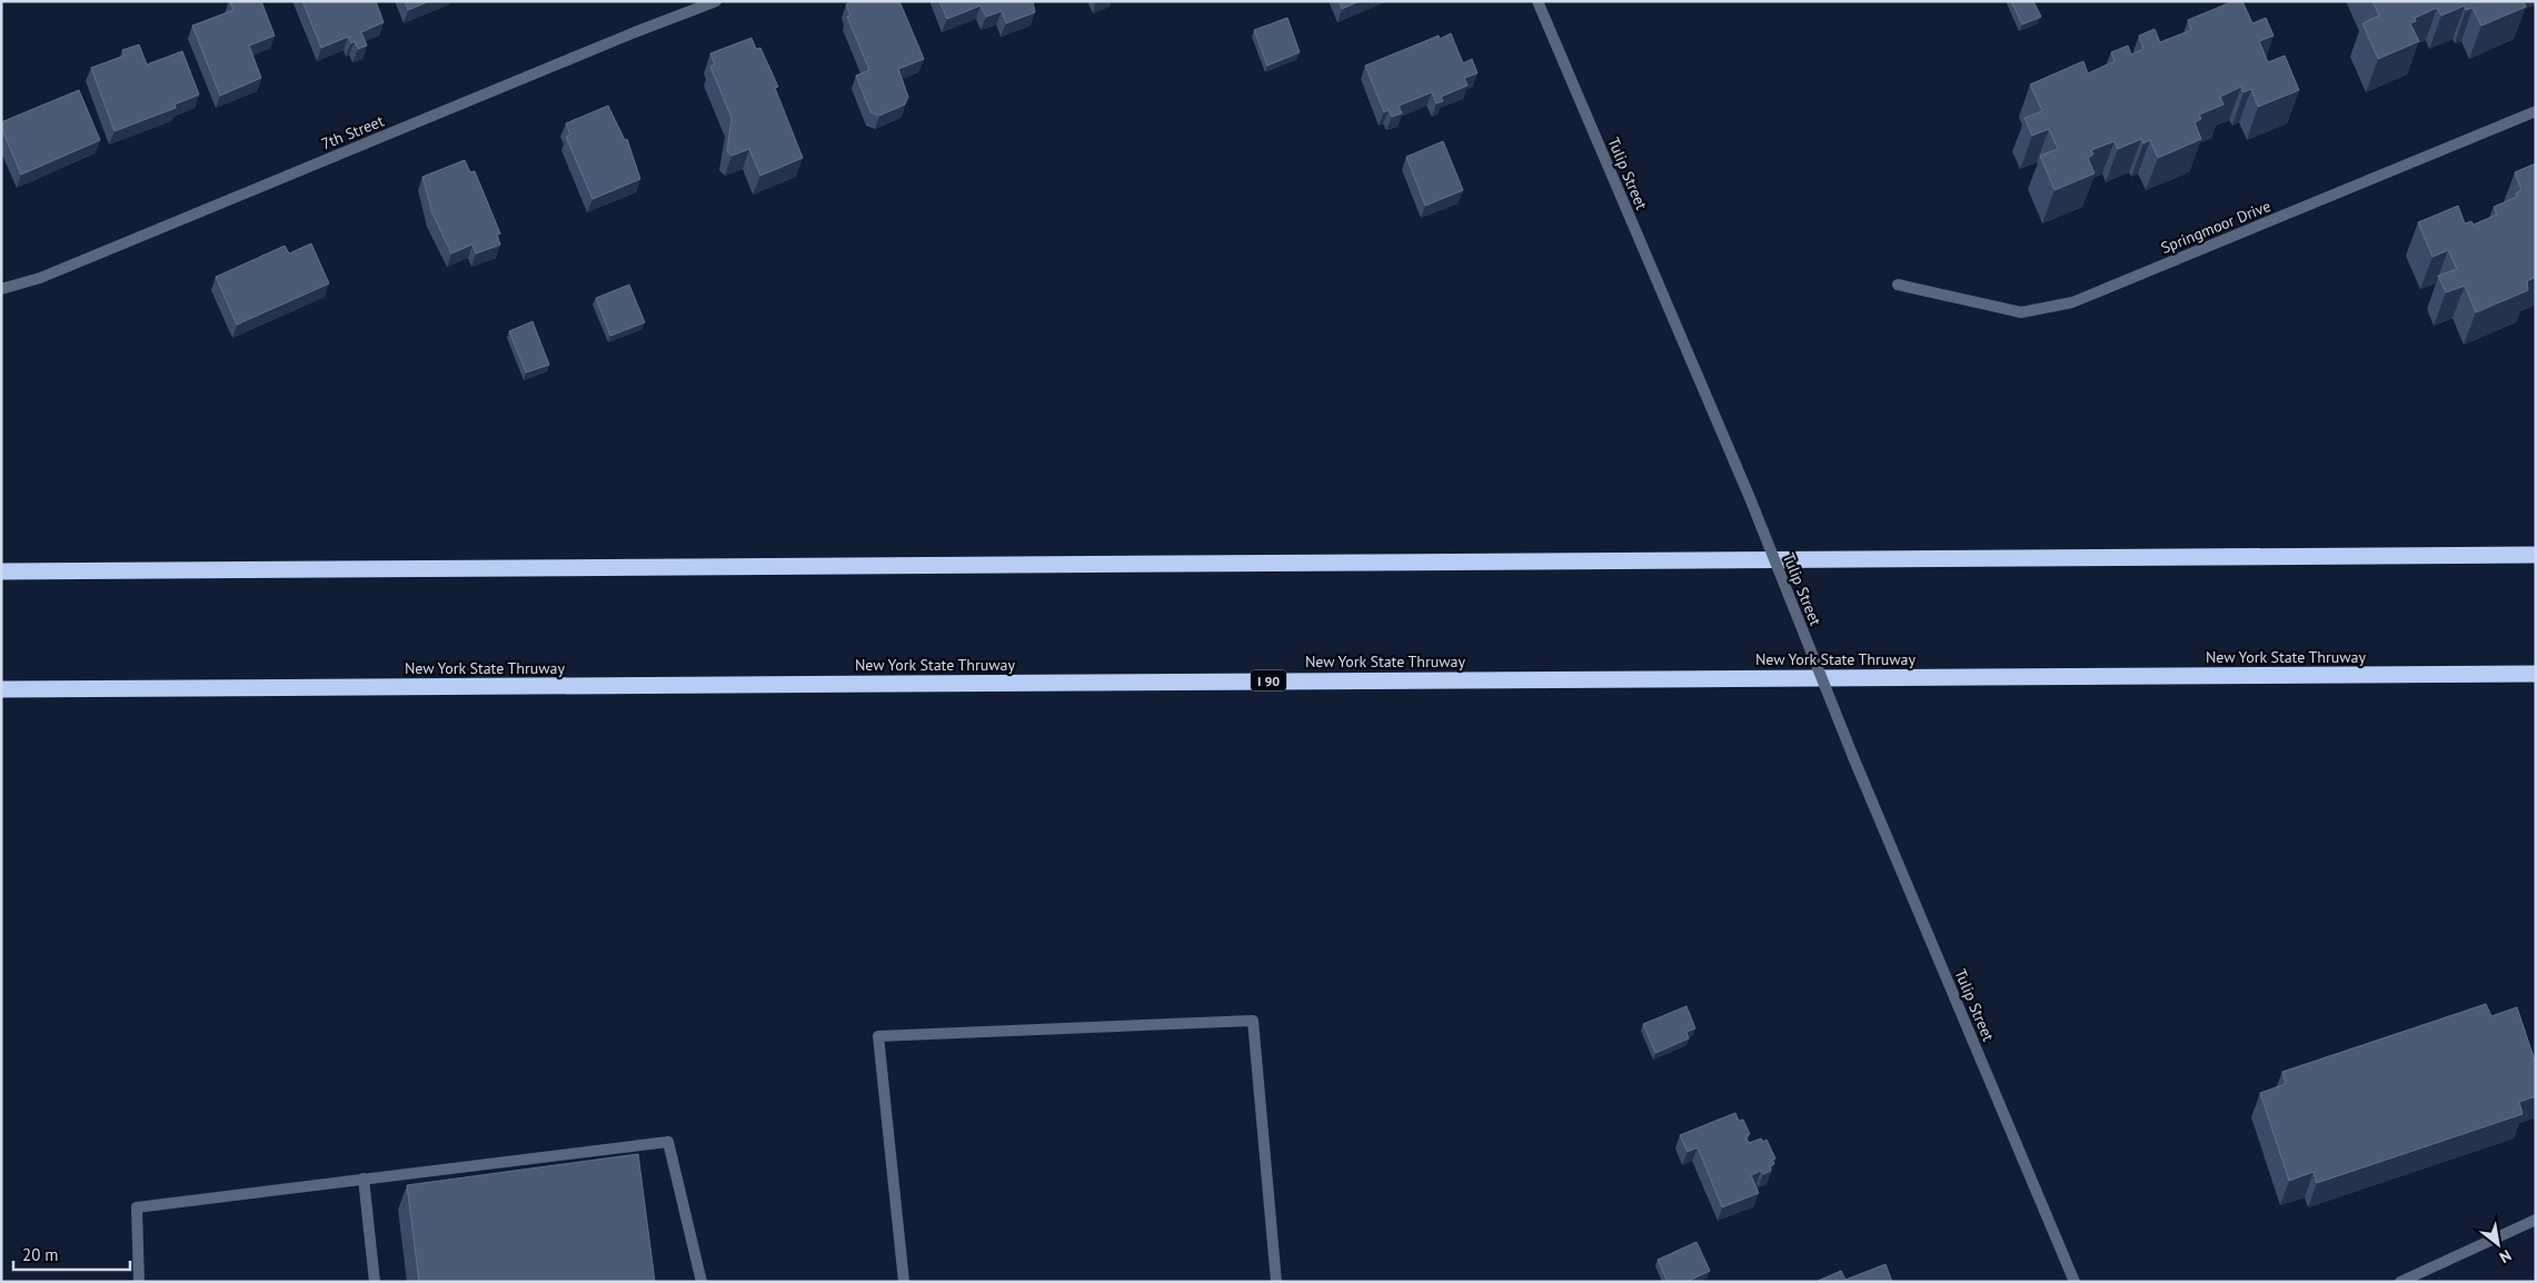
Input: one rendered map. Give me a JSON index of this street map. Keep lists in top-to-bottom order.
{
  "streets": {
    "highway": ["New York State Thruway", "I 90"],
    "street": ["7th Street", "Tulip Street", "Springmoor Drive"]
  },
  "scale_bar": "20 m",
  "north": "bottom right"
}
